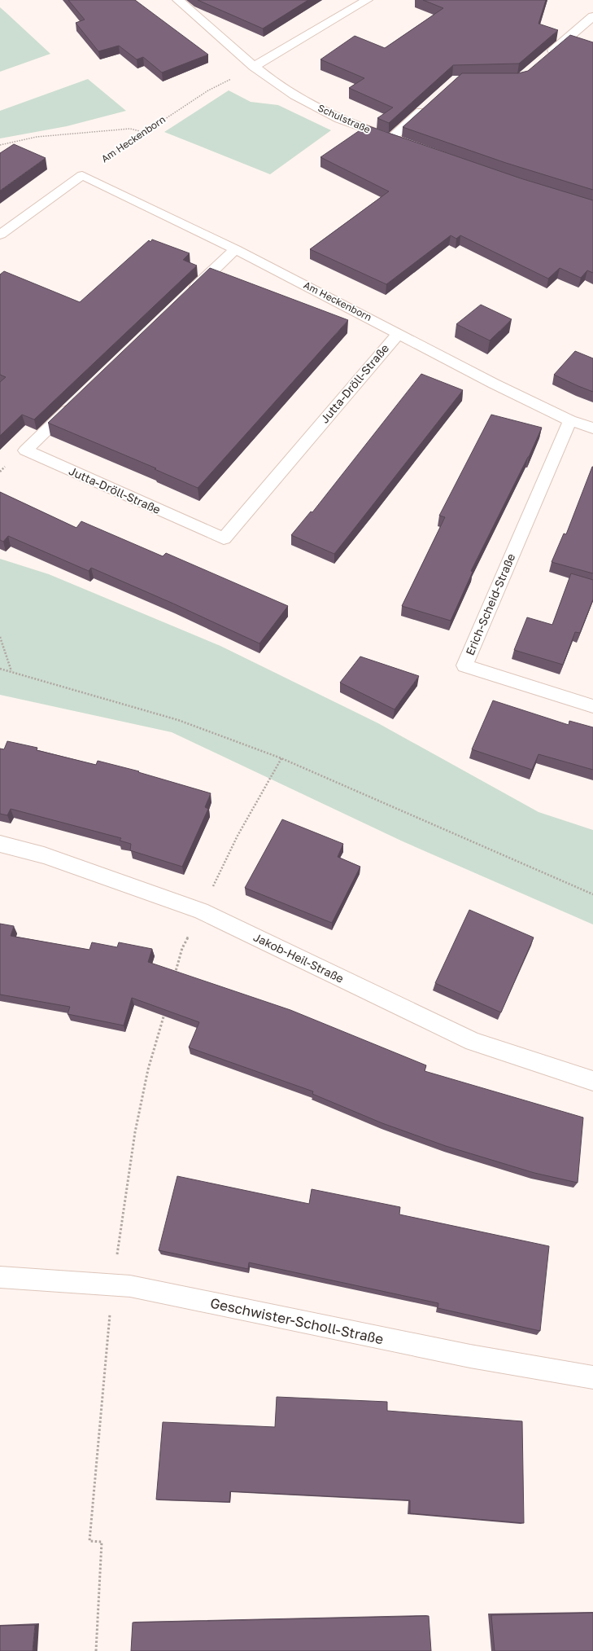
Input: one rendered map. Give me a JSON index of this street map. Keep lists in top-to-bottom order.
{
  "streets": {
    "street": [
      "Schulstraße",
      "Am Heckenborn",
      "Jutta-Dröll-Straße",
      "Erich-Scheid-Straße",
      "Jakob-Heil-Straße",
      "Geschwister-Scholl-Straße"
    ]
  },
  "crossings": [
    ["Schulstraße", "Am Heckenborn"],
    ["Am Heckenborn", "Jutta-Dröll-Straße"],
    ["Am Heckenborn", "Erich-Scheid-Straße"]
  ]
}
